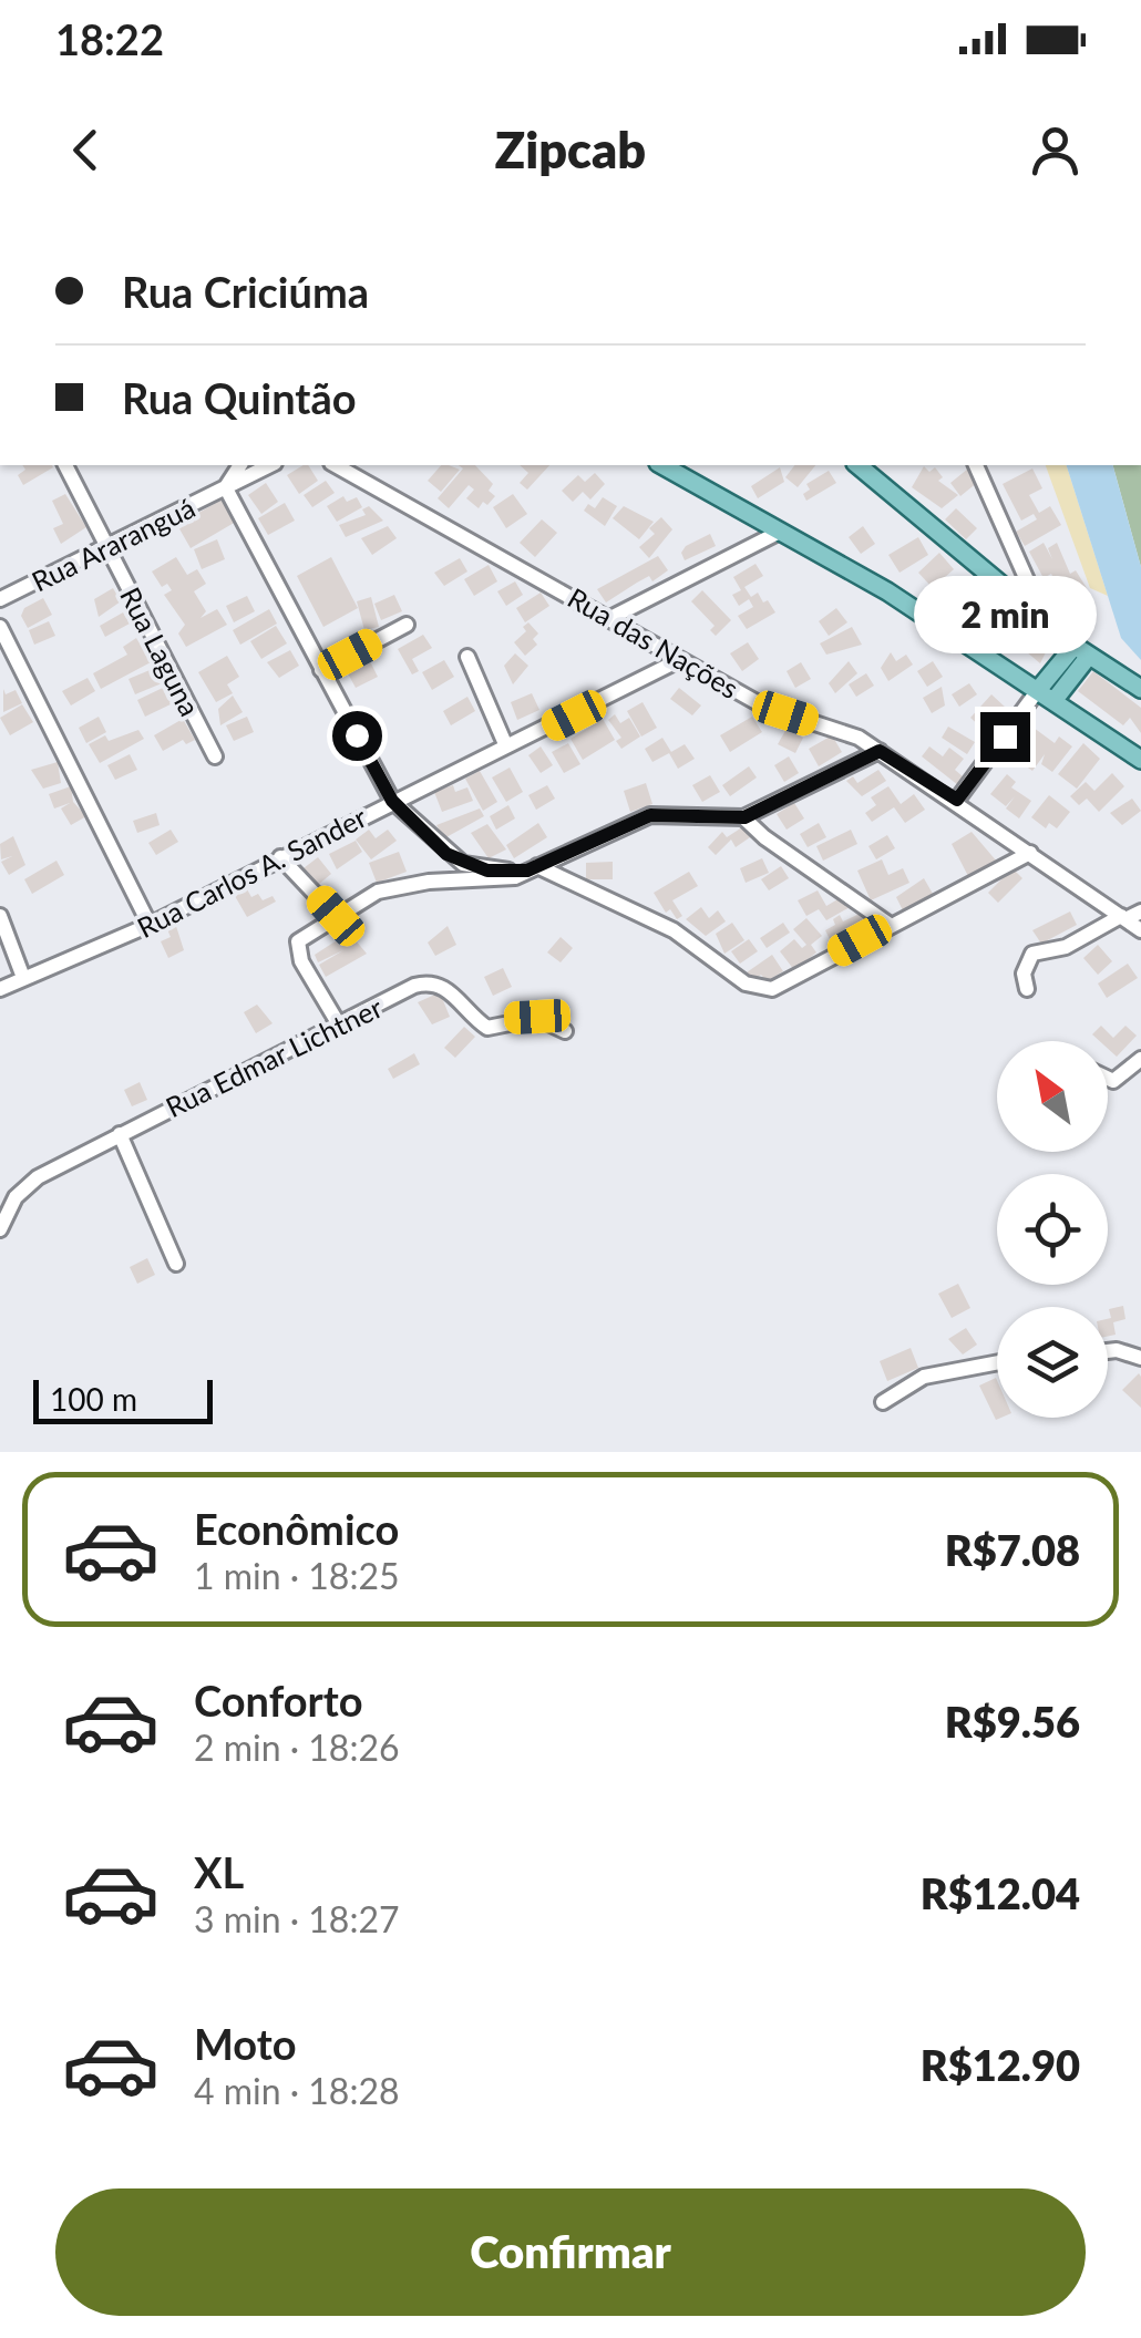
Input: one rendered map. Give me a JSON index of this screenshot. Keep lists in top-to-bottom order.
{
  "streets": {
    "street": [
      "Rua Araranguá",
      "Rua das Nações",
      "Rua Laguna",
      "Rua Carlos A. Sander",
      "Rua Edmar Lichtner"
    ]
  },
  "crossings": [
    ["Rua Araranguá", "Rua Laguna"],
    ["Rua das Nações", "Rua Carlos A. Sander"]
  ],
  "scale_bar": "100 m",
  "north": "top left",
  "page": {
    "status": "18:22",
    "header": "Zipcab",
    "banner": ["Rua Criciúma", "Rua Quintão"],
    "bubble": "2 min",
    "scale": "100 m",
    "list": [
      {
        "name": "Econômico",
        "note": "1 min · 18:25",
        "value": "R$7.08"
      },
      {
        "name": "Conforto",
        "note": "2 min · 18:26",
        "value": "R$9.56"
      },
      {
        "name": "XL",
        "note": "3 min · 18:27",
        "value": "R$12.04"
      },
      {
        "name": "Moto",
        "note": "4 min · 18:28",
        "value": "R$12.90"
      }
    ],
    "buttons": "Confirmar"
  }
}
